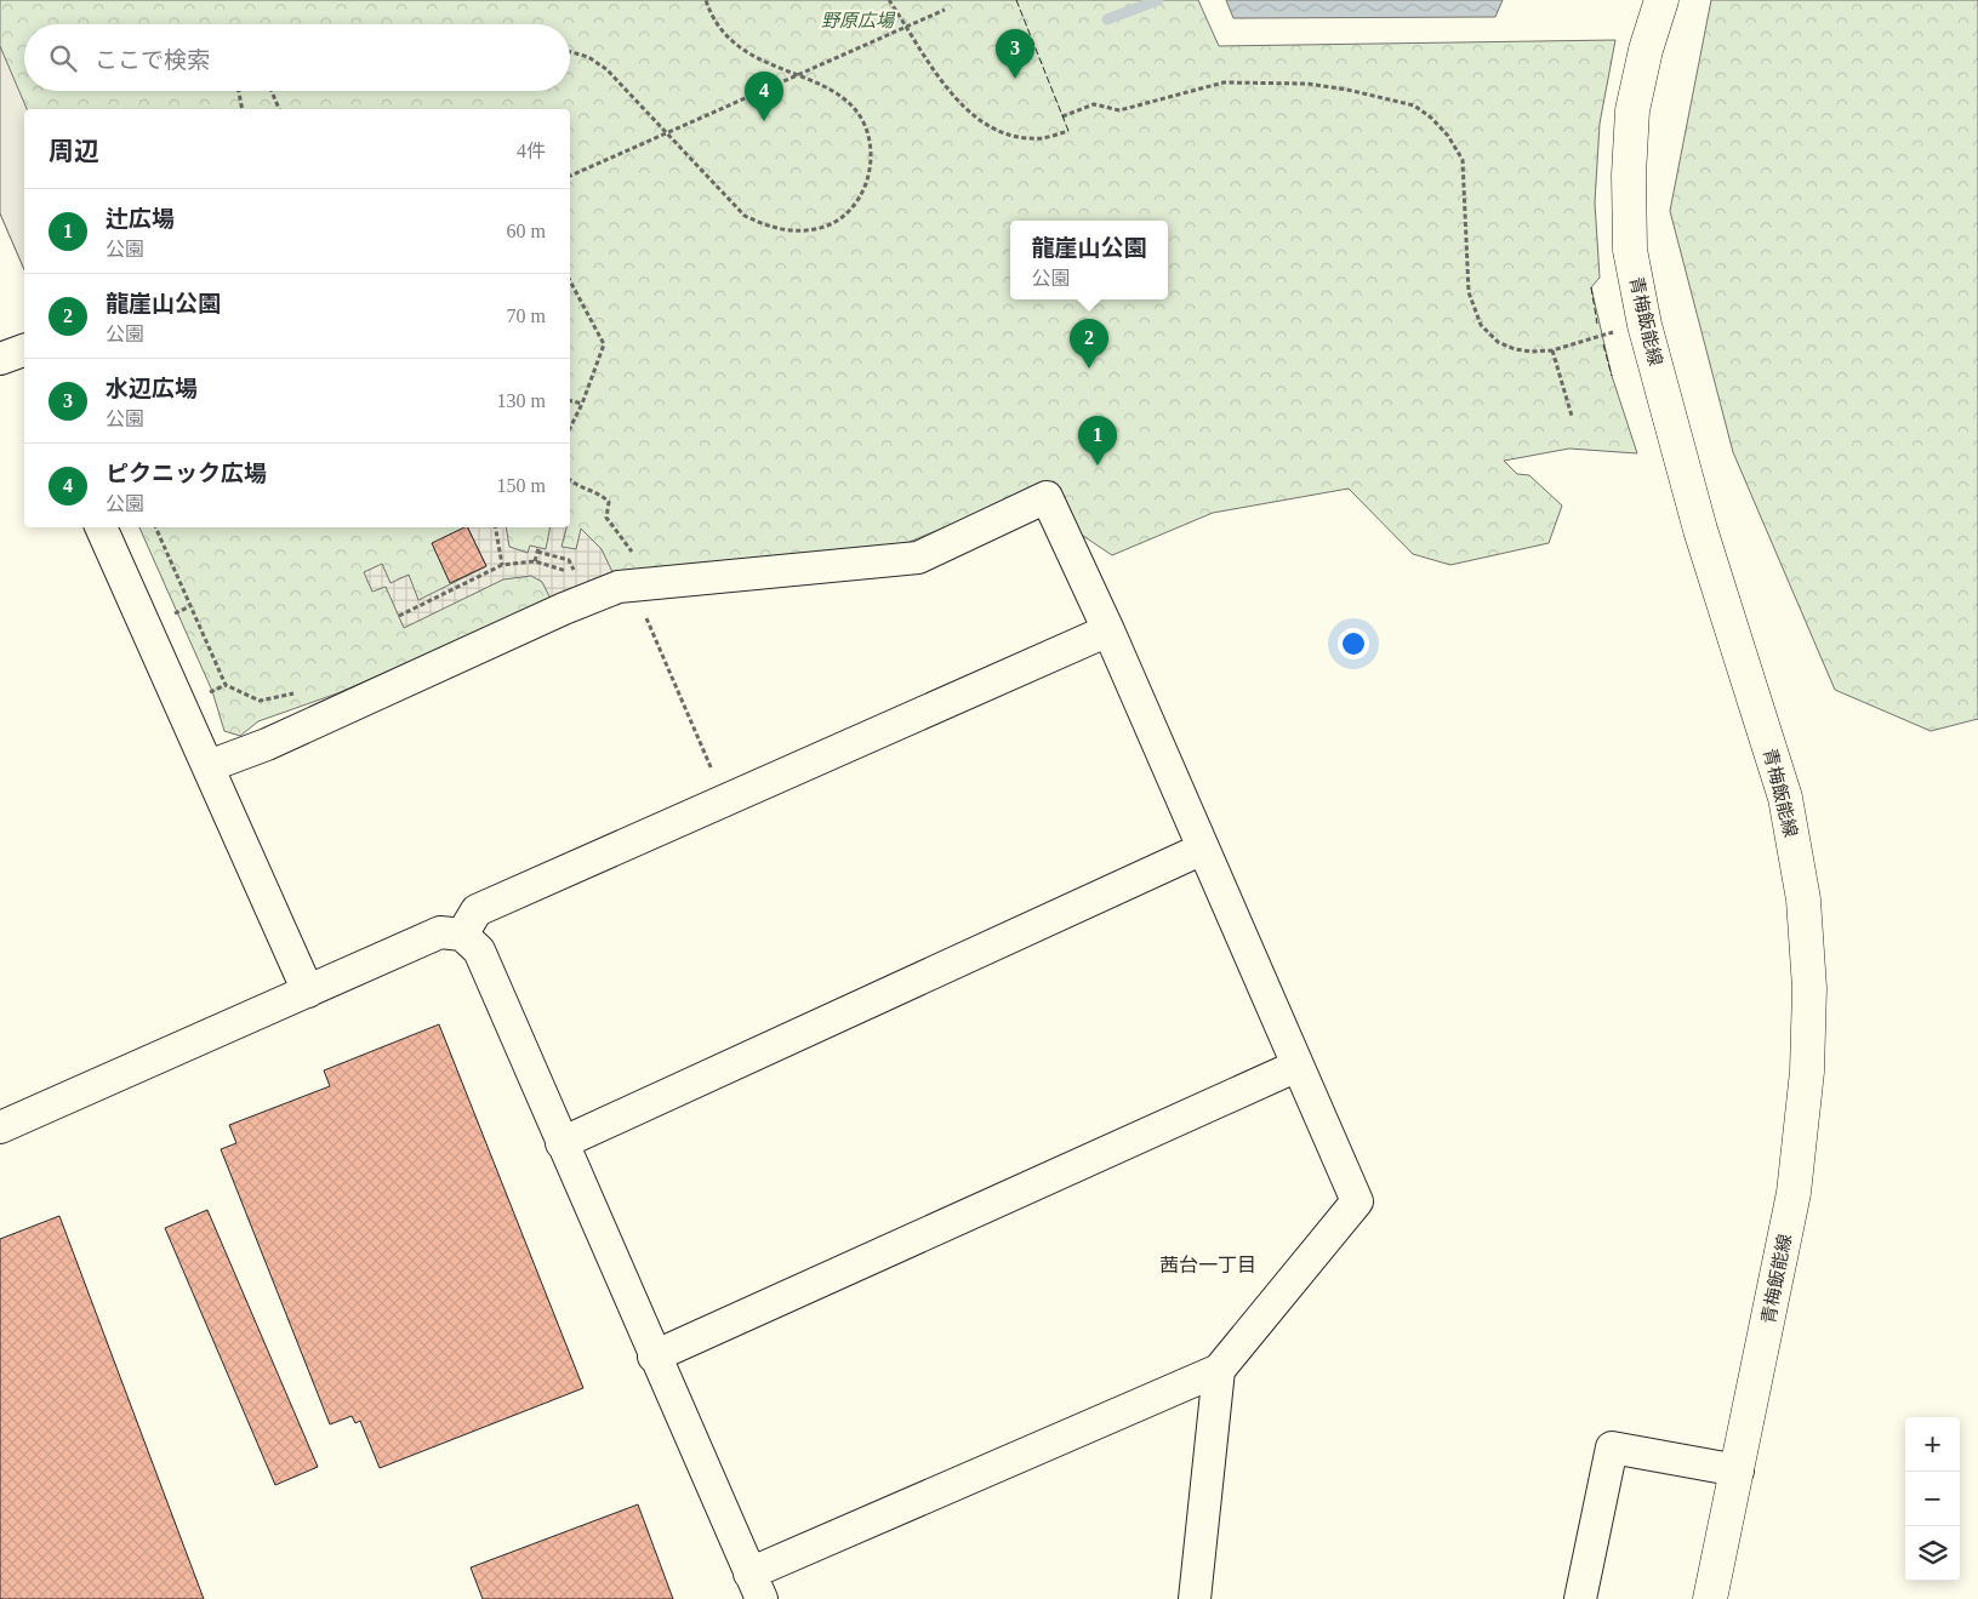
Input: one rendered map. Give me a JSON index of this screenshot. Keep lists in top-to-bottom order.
{
  "streets": {
    "main road": ["青梅飯能線"]
  },
  "districts": ["茜台一丁目"],
  "parks": ["野原広場"],
  "page": {
    "search": "ここで検索",
    "pins": [
      "3",
      "4",
      "2",
      "1"
    ],
    "heading": ["周辺", "4件"],
    "list": [
      {
        "mark": "1",
        "name": "辻広場",
        "note": "公園",
        "value": "60 m"
      },
      {
        "mark": "2",
        "name": "龍崖山公園",
        "note": "公園",
        "value": "70 m"
      },
      {
        "mark": "3",
        "name": "水辺広場",
        "note": "公園",
        "value": "130 m"
      },
      {
        "mark": "4",
        "name": "ピクニック広場",
        "note": "公園",
        "value": "150 m"
      }
    ],
    "popup": ["龍崖山公園", "公園"],
    "map_buttons": ["+", "−"]
  }
}
